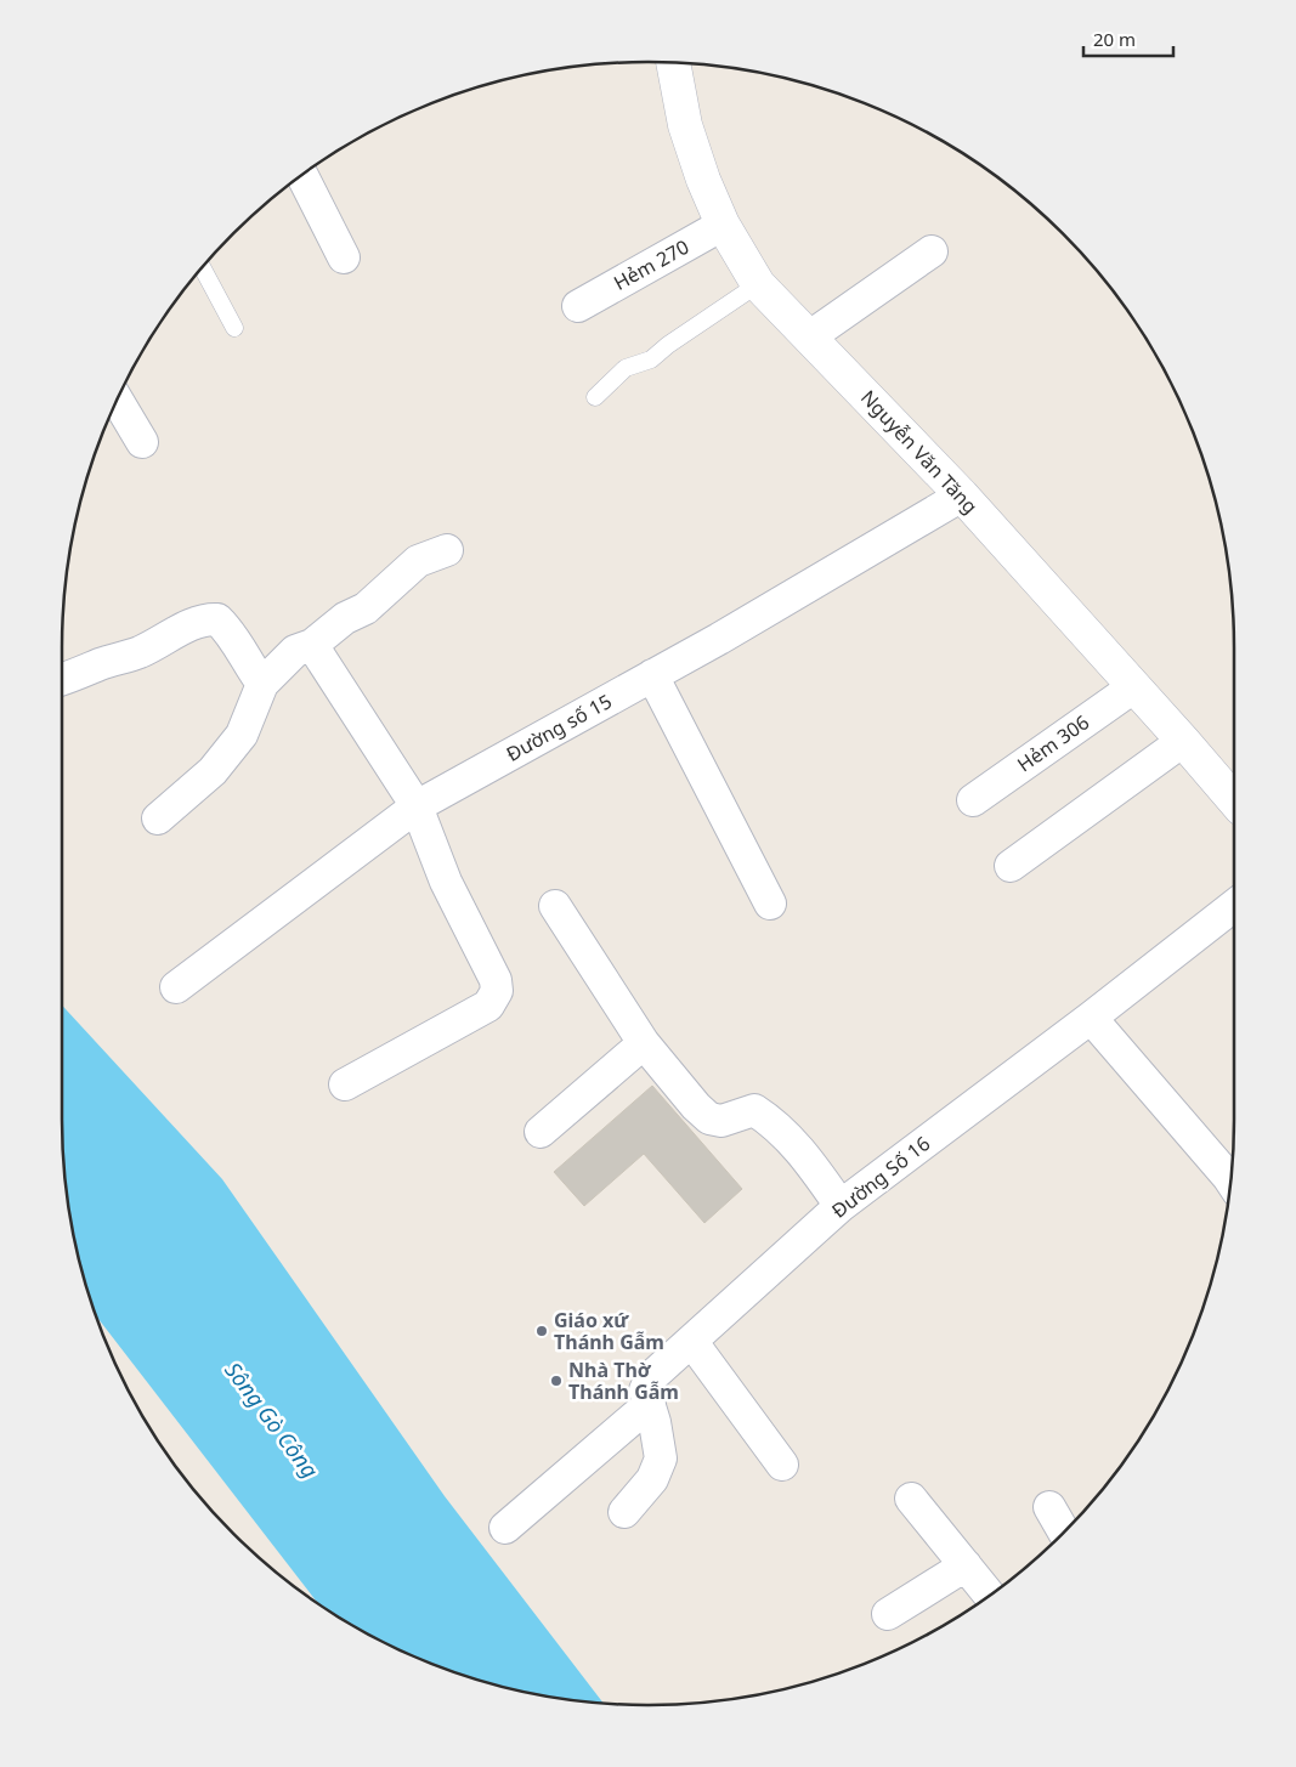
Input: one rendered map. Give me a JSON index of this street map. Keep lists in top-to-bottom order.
{
  "streets": {
    "main road": ["Nguyễn Văn Tăng"],
    "street": [
      "Hẻm 270",
      "Đường số 15",
      "Hẻm 306",
      "Đường Số 16"
    ]
  },
  "crossings": [
    ["Hẻm 270", "Nguyễn Văn Tăng"],
    ["Nguyễn Văn Tăng", "Đường số 15"],
    ["Nguyễn Văn Tăng", "Hẻm 306"]
  ],
  "water": ["Sông Gò Công"],
  "places": ["Giáo xứ Thánh Gẫm", "Nhà Thờ Thánh Gẫm"],
  "scale_bar": "20 m"
}
